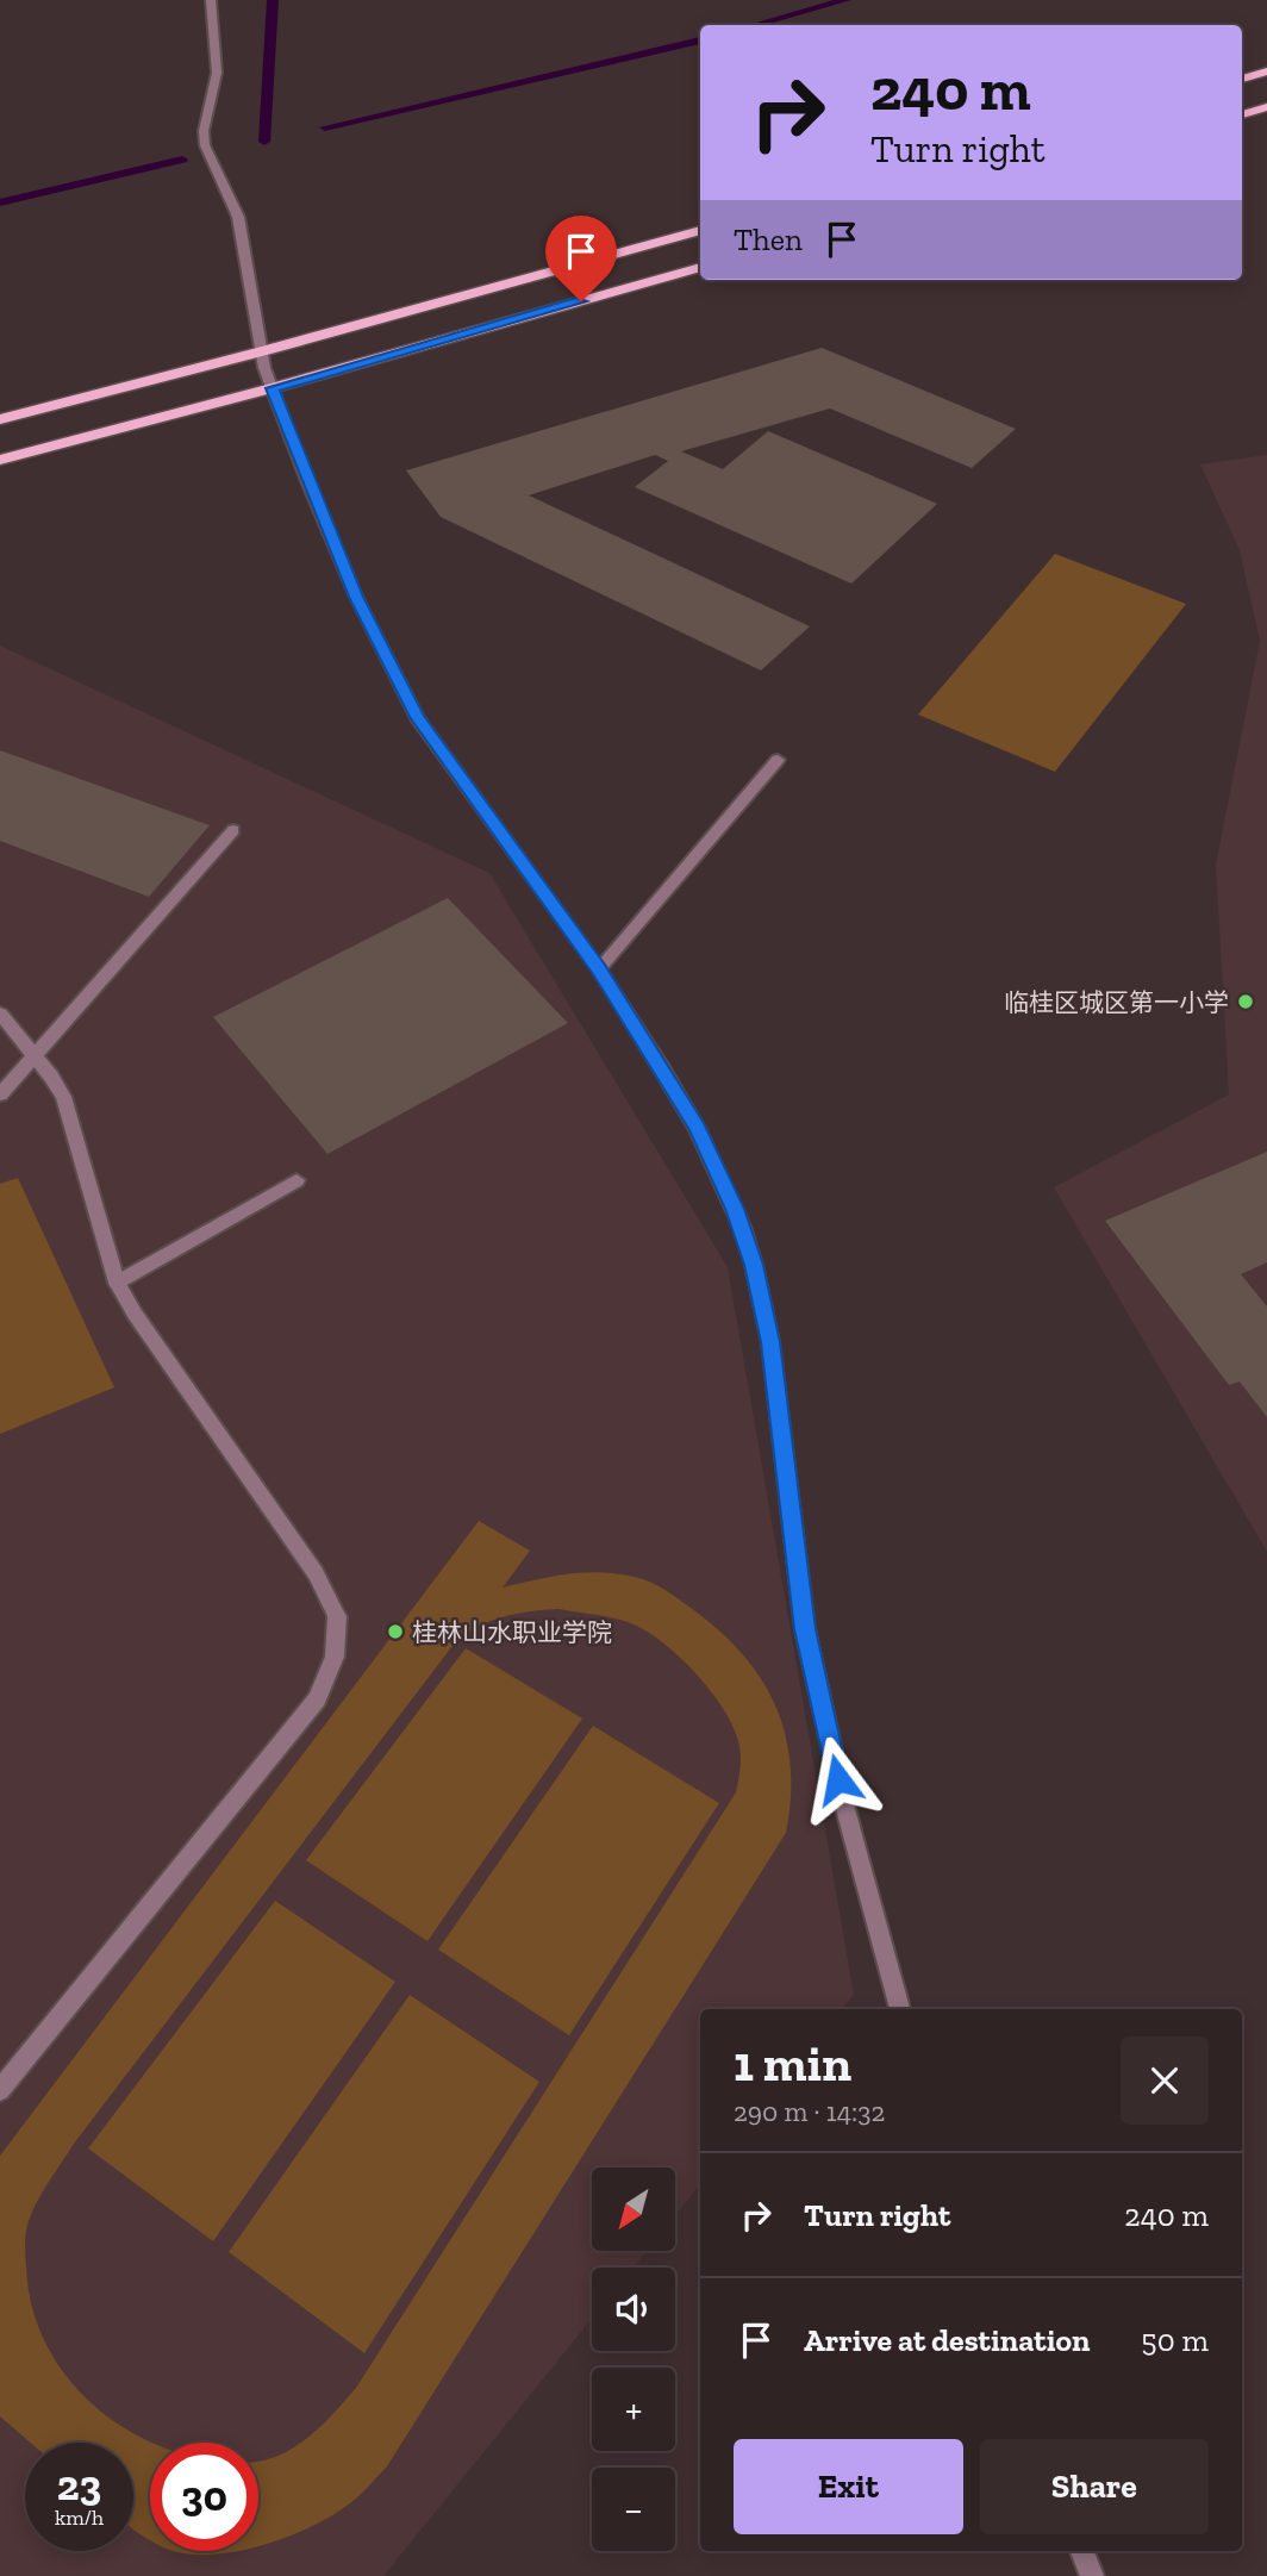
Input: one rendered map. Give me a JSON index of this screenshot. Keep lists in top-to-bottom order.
{
  "places": ["临桂区城区第一小学", "桂林山水职业学院"],
  "north": "bottom left",
  "page": {
    "turn": ["240 m", "Turn right"],
    "then": "Then",
    "heading": ["1 min", "290 m · 14:32"],
    "list": [
      {
        "name": "Turn right",
        "value": "240 m"
      },
      {
        "name": "Arrive at destination",
        "value": "50 m"
      }
    ],
    "map_buttons": ["+", "−"],
    "buttons": ["Exit", "Share"],
    "speed": "23 km/h",
    "limit": "30"
  }
}
